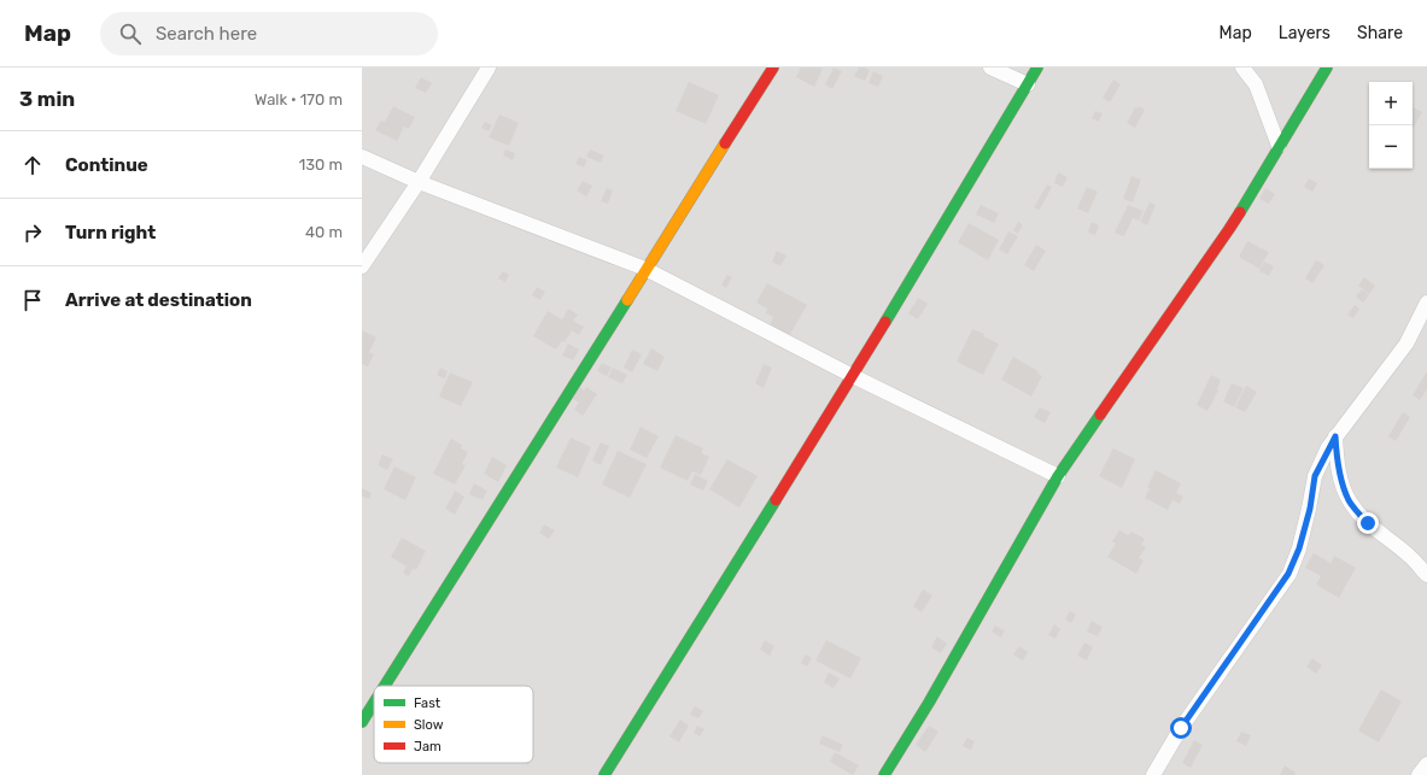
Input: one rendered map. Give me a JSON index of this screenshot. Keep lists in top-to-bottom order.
{
  "legend": ["Fast", "Slow", "Jam"],
  "page": {
    "header": "Map",
    "search": "Search here",
    "nav": ["Map", "Layers", "Share"],
    "heading": ["3 min", "Walk · 170 m"],
    "map_buttons": ["+", "−"],
    "list": [
      ["Continue", "130 m"],
      ["Turn right", "40 m"],
      "Arrive at destination"
    ]
  }
}
